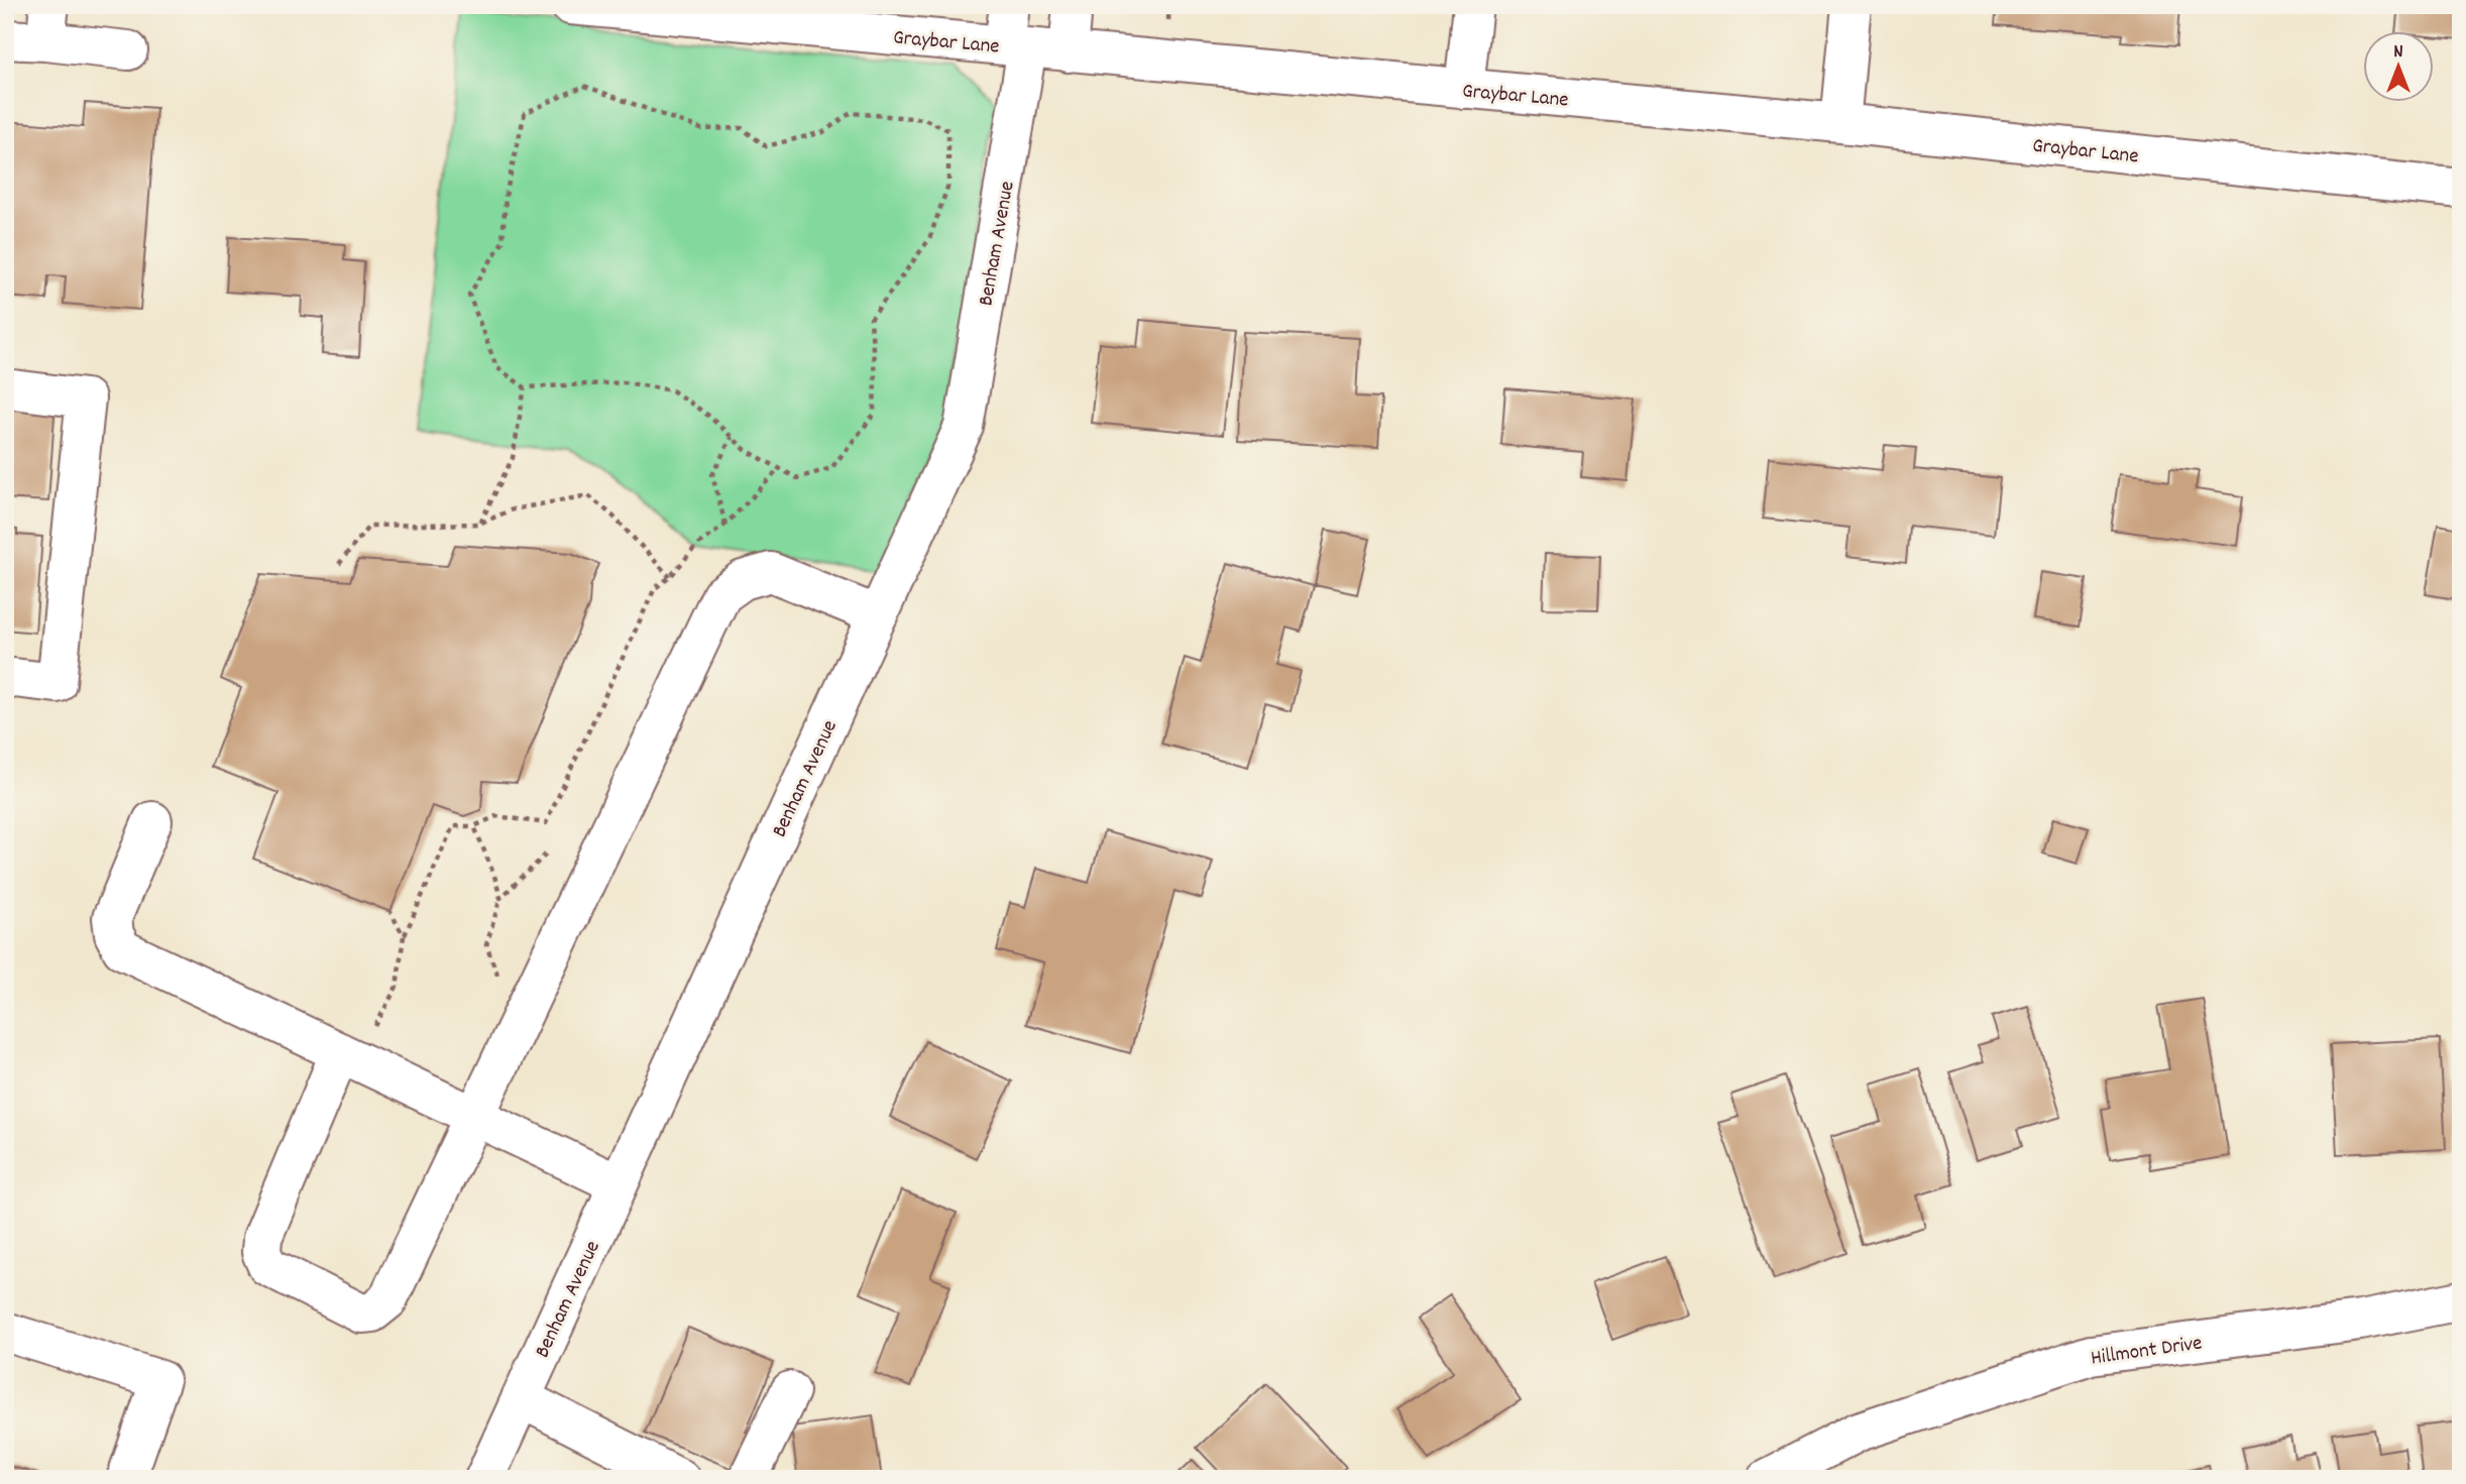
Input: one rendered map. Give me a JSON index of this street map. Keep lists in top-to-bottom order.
{
  "streets": {
    "street": ["Graybar Lane", "Benham Avenue", "Hillmont Drive"]
  },
  "crossings": [
    ["Graybar Lane", "Benham Avenue"]
  ],
  "north": "top"
}
